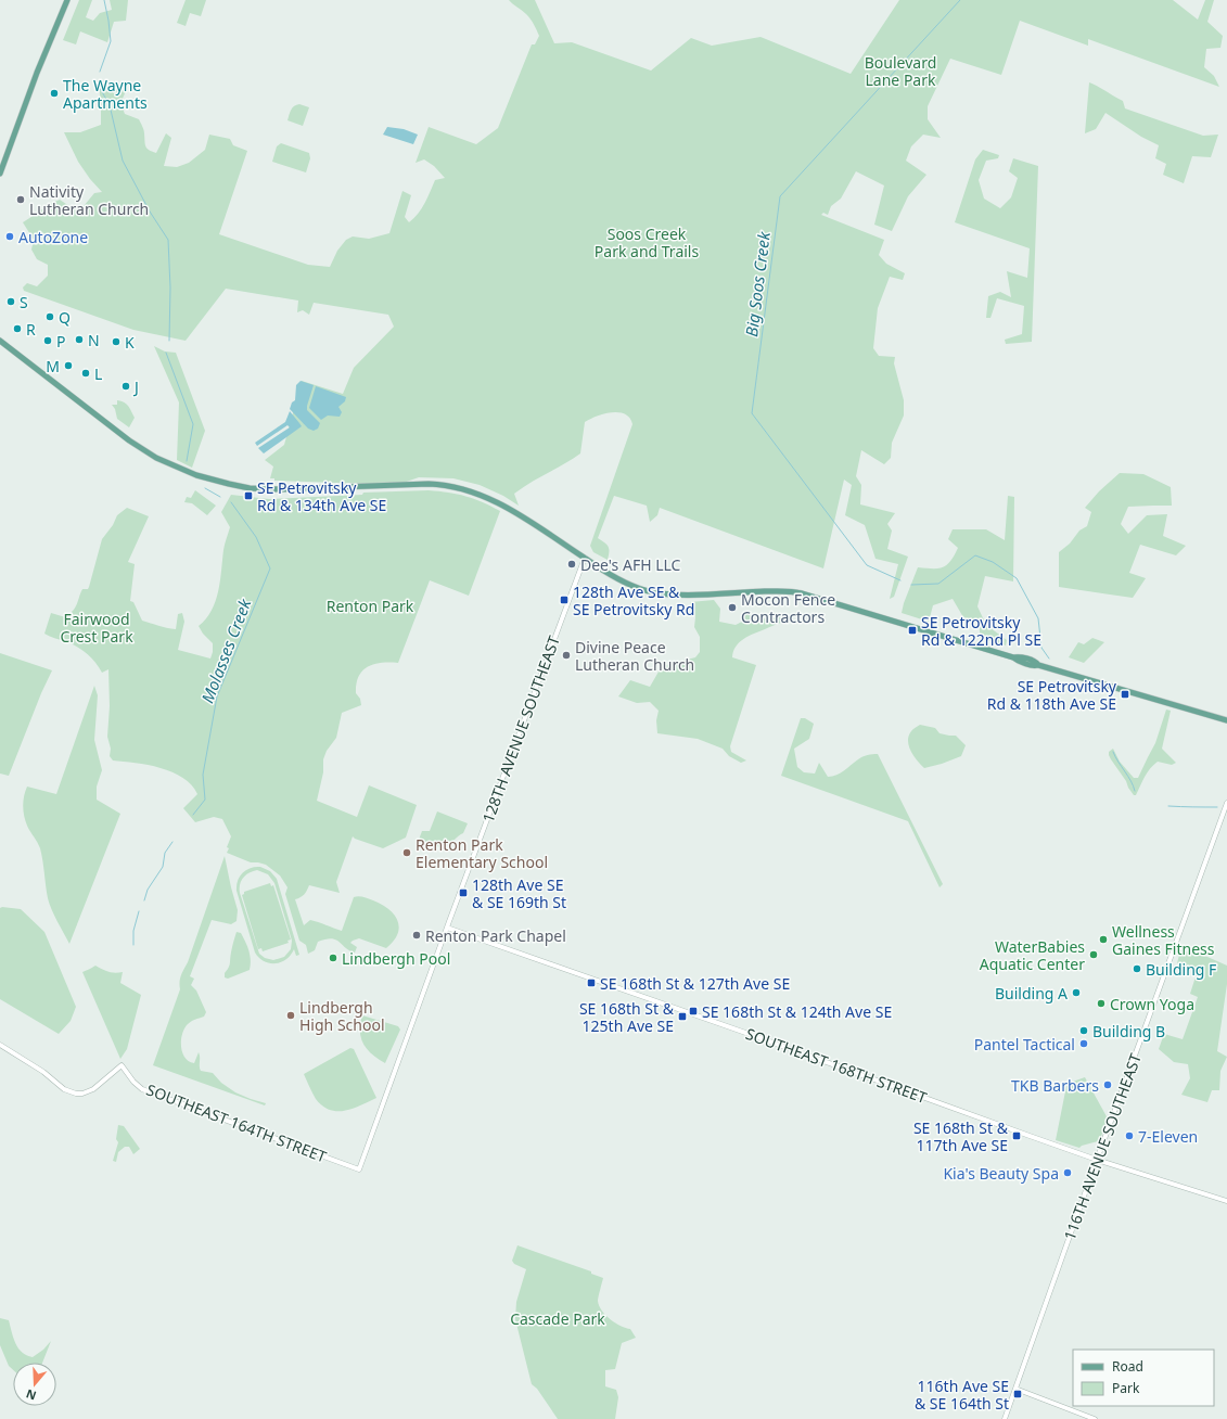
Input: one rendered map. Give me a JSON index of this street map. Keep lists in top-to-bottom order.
{
  "streets": {
    "street": [
      "128TH AVENUE SOUTHEAST",
      "SOUTHEAST 168TH STREET",
      "SOUTHEAST 164TH STREET",
      "116TH AVENUE SOUTHEAST"
    ]
  },
  "crossings": [
    ["128TH AVENUE SOUTHEAST", "SOUTHEAST 168TH STREET"],
    ["128TH AVENUE SOUTHEAST", "SOUTHEAST 164TH STREET"],
    ["SOUTHEAST 168TH STREET", "116TH AVENUE SOUTHEAST"]
  ],
  "water": ["Big Soos Creek", "Molasses Creek"],
  "parks": [
    "Boulevard Lane Park",
    "Soos Creek Park and Trails",
    "Renton Park",
    "Fairwood Crest Park",
    "Cascade Park"
  ],
  "places": {
    "other": [
      "The Wayne Apartments",
      "Nativity Lutheran Church",
      "AutoZone",
      "S",
      "Q",
      "R",
      "N",
      "P",
      "K",
      "M",
      "L",
      "J",
      "Dee's AFH LLC",
      "Mocon Fence Contractors",
      "Divine Peace Lutheran Church",
      "Renton Park Elementary School",
      "Renton Park Chapel",
      "Wellness Gaines Fitness",
      "WaterBabies Aquatic Center",
      "Lindbergh Pool",
      "Building F",
      "Building A",
      "Crown Yoga",
      "Lindbergh High School",
      "Building B",
      "Pantel Tactical",
      "TKB Barbers",
      "7-Eleven",
      "Kia's Beauty Spa"
    ],
    "transit": [
      "SE Petrovitsky Rd & 134th Ave SE",
      "128th Ave SE & SE Petrovitsky Rd",
      "SE Petrovitsky Rd & 122nd Pl SE",
      "SE Petrovitsky Rd & 118th Ave SE",
      "128th Ave SE & SE 169th St",
      "SE 168th St & 127th Ave SE",
      "SE 168th St & 124th Ave SE",
      "SE 168th St & 125th Ave SE",
      "SE 168th St & 117th Ave SE",
      "116th Ave SE & SE 164th St"
    ]
  },
  "legend": ["Road", "Park"],
  "north": "bottom"
}
